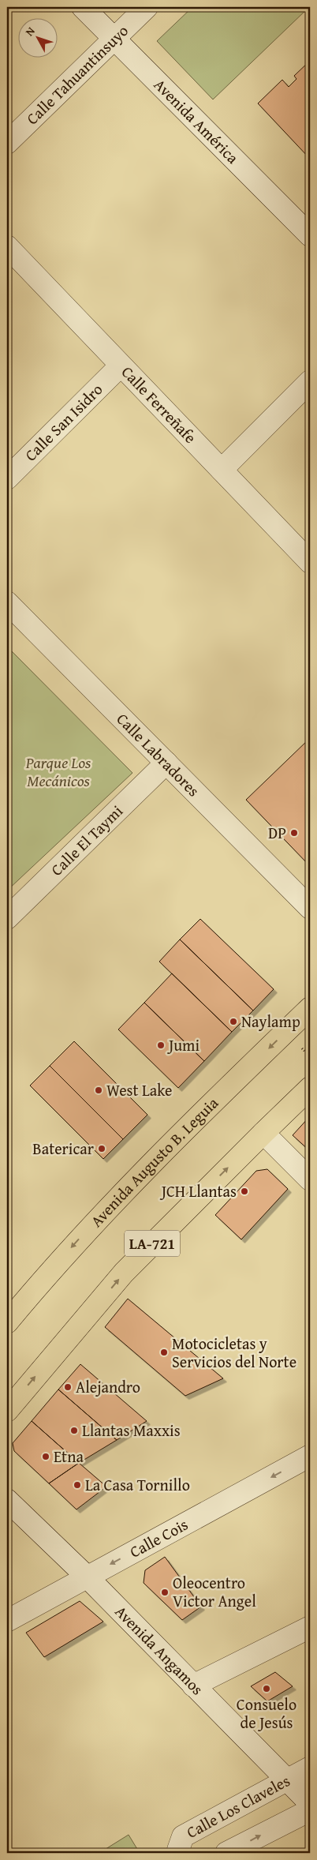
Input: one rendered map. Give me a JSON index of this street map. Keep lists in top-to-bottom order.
{
  "streets": {
    "main road": ["Avenida Augusto B. Leguia", "LA-721"],
    "street": [
      "Calle Tahuantinsuyo",
      "Avenida América",
      "Calle Ferreñafe",
      "Calle San Isidro",
      "Calle Labradores",
      "Calle El Taymi",
      "Calle Cois",
      "Avenida Angamos",
      "Calle Los Claveles"
    ]
  },
  "crossings": [
    ["Calle Tahuantinsuyo", "Avenida América"],
    ["Calle Ferreñafe", "Calle San Isidro"],
    ["Calle Labradores", "Calle El Taymi"],
    ["Calle Cois", "Avenida Angamos"],
    ["Avenida Angamos", "Calle Los Claveles"]
  ],
  "parks": ["Parque Los Mecánicos"],
  "places": [
    "DP",
    "Naylamp",
    "Jumi",
    "West Lake",
    "Batericar",
    "JCH Llantas",
    "Motocicletas y Servicios del Norte",
    "Alejandro",
    "Llantas Maxxis",
    "Etna",
    "La Casa Tornillo",
    "Oleocentro Victor Angel",
    "Consuelo de Jesús"
  ],
  "north": "top left"
}
